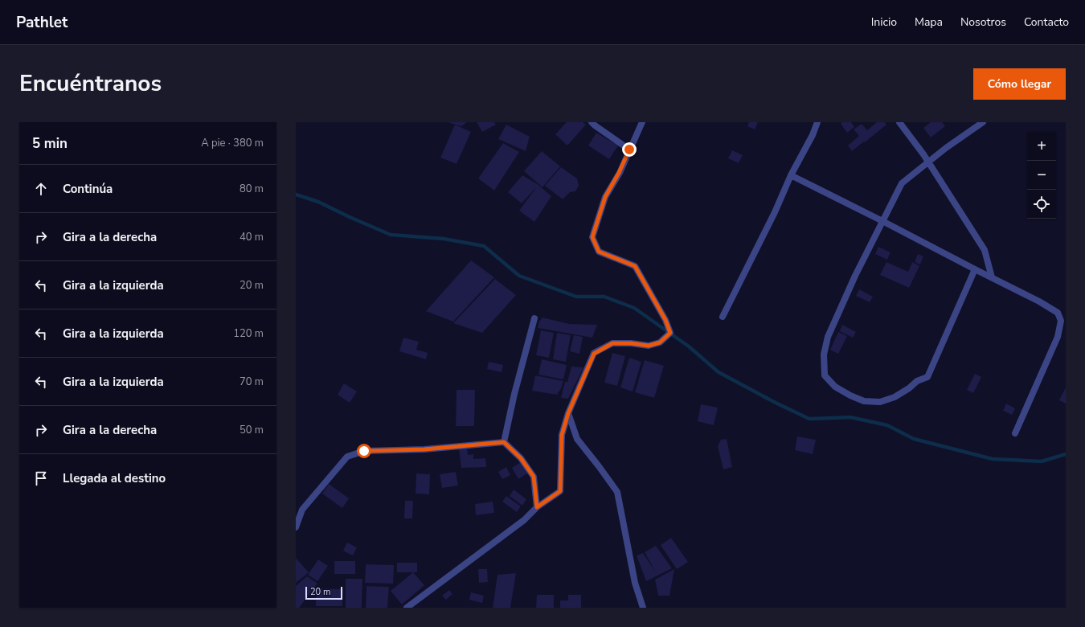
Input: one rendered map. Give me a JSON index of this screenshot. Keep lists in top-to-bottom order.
{
  "scale_bar": "20 m",
  "page": {
    "header": "Pathlet",
    "nav": [
      "Inicio",
      "Mapa",
      "Nosotros",
      "Contacto"
    ],
    "title": "Encuéntranos",
    "buttons": "Cómo llegar",
    "heading": ["5 min", "A pie · 380 m"],
    "map_buttons": ["+", "−"],
    "list": [
      ["Continúa", "80 m"],
      ["Gira a la derecha", "40 m"],
      ["Gira a la izquierda", "20 m"],
      ["Gira a la izquierda", "120 m"],
      ["Gira a la izquierda", "70 m"],
      ["Gira a la derecha", "50 m"],
      "Llegada al destino"
    ],
    "scale": "20 m"
  }
}
